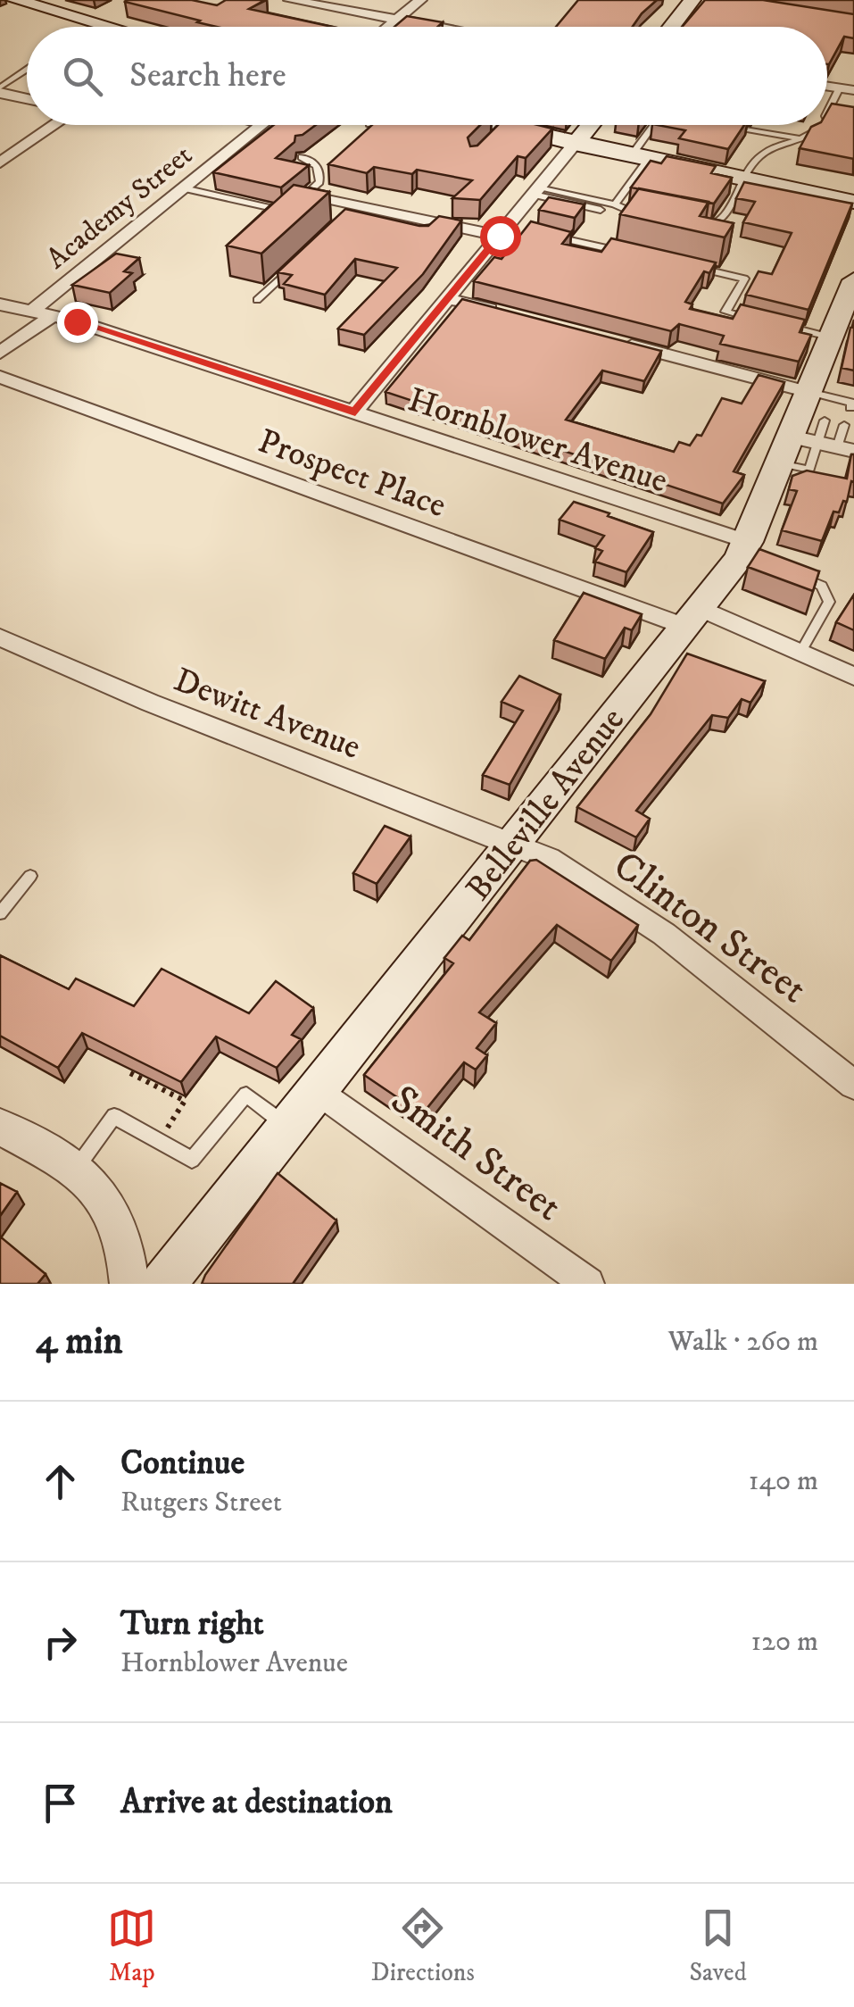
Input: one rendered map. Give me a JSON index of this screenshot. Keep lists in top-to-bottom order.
{
  "streets": {
    "main road": ["Belleville Avenue"],
    "street": [
      "Academy Street",
      "Hornblower Avenue",
      "Prospect Place",
      "Dewitt Avenue",
      "Clinton Street",
      "Smith Street"
    ]
  },
  "crossings": [
    ["Academy Street", "Hornblower Avenue"],
    ["Hornblower Avenue", "Belleville Avenue"],
    ["Prospect Place", "Belleville Avenue"],
    ["Dewitt Avenue", "Belleville Avenue"],
    ["Dewitt Avenue", "Clinton Street"],
    ["Belleville Avenue", "Clinton Street"],
    ["Belleville Avenue", "Smith Street"]
  ],
  "page": {
    "search": "Search here",
    "heading": ["4 min", "Walk · 260 m"],
    "list": [
      ["Continue", "Rutgers Street", "140 m"],
      ["Turn right", "Hornblower Avenue", "120 m"],
      "Arrive at destination"
    ],
    "nav": ["Map", "Directions", "Saved"]
  }
}
